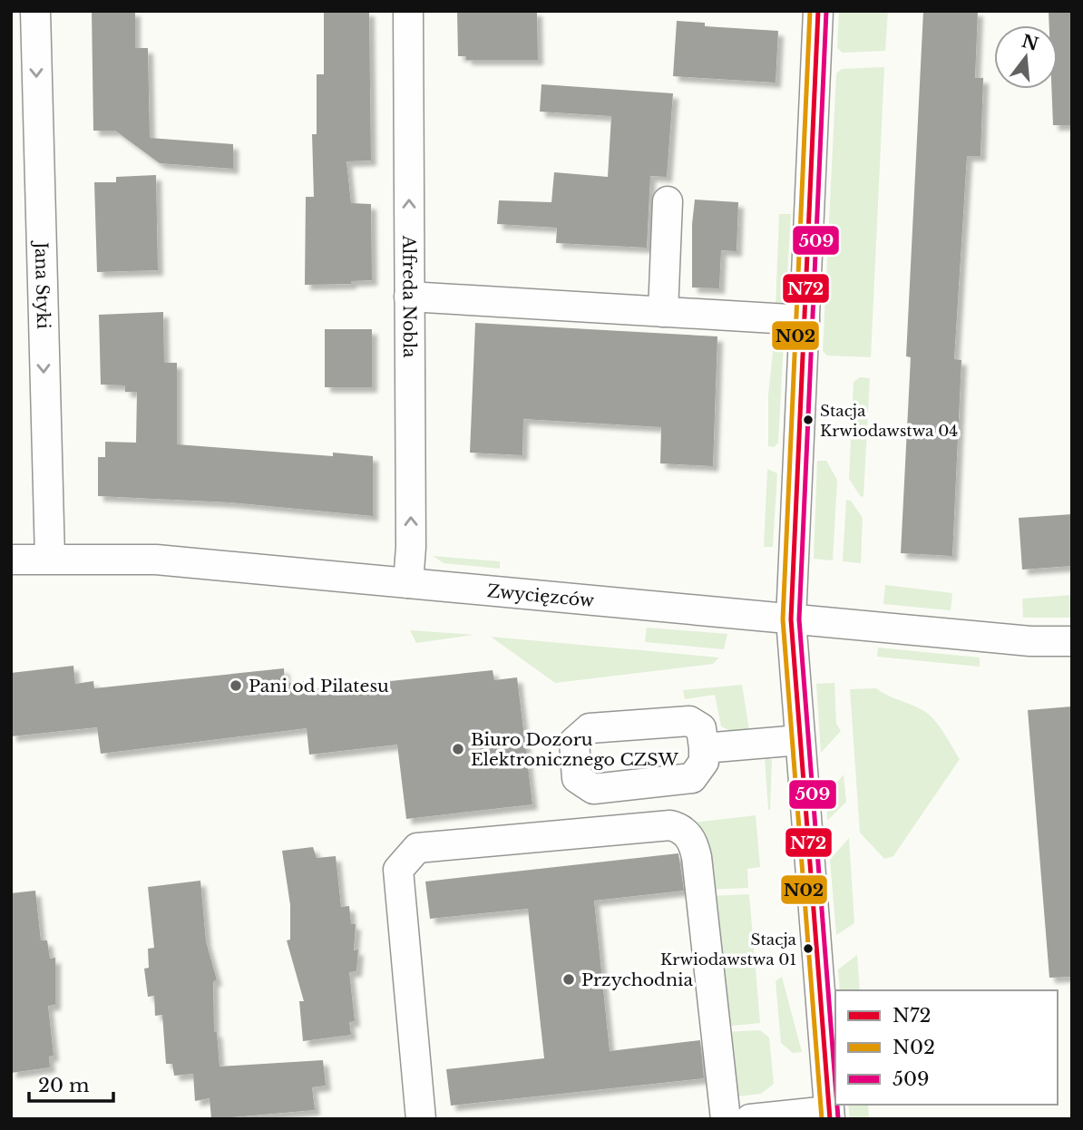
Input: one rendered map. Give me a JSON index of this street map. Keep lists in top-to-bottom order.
{
  "streets": {
    "street": ["Jana Styki", "Alfreda Nobla", "Zwycięzców"]
  },
  "crossings": [
    ["Jana Styki", "Zwycięzców"],
    ["Alfreda Nobla", "Zwycięzców"]
  ],
  "one_way": ["Jana Styki", "Alfreda Nobla"],
  "places": [
    "Stacja Krwiodawstwa 04",
    "Pani od Pilatesu",
    "Biuro Dozoru Elektronicznego CZSW",
    "Stacja Krwiodawstwa 01",
    "Przychodnia"
  ],
  "lines": ["transit line N72", "transit line N02", "transit line 509"],
  "legend": ["N72", "N02", "509"],
  "scale_bar": "20 m",
  "north": "top"
}
